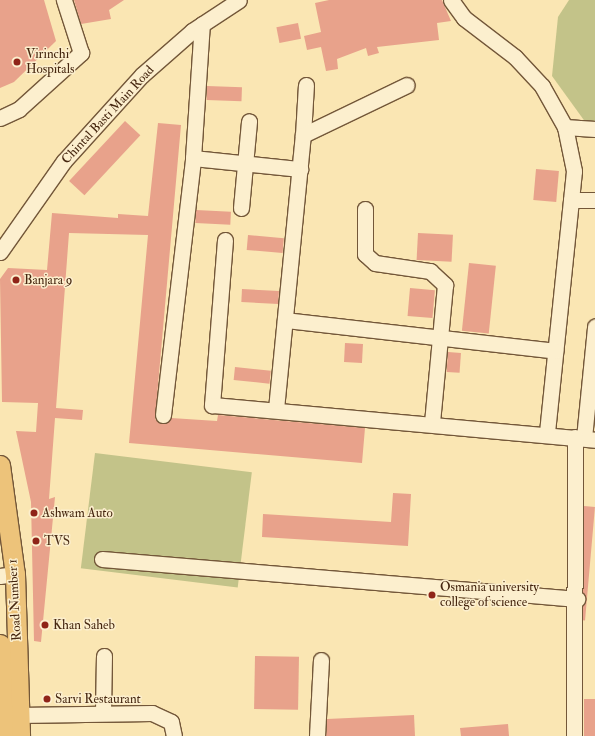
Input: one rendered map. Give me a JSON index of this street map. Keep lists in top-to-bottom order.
{
  "streets": {
    "main road": ["Road Number 1"],
    "street": ["Chintal Basti Main Road"]
  },
  "places": [
    "Virinchi Hospitals",
    "Banjara 9",
    "Ashwam Auto",
    "TVS",
    "Osmania university college of science",
    "Khan Saheb",
    "Sarvi Restaurant"
  ]
}
